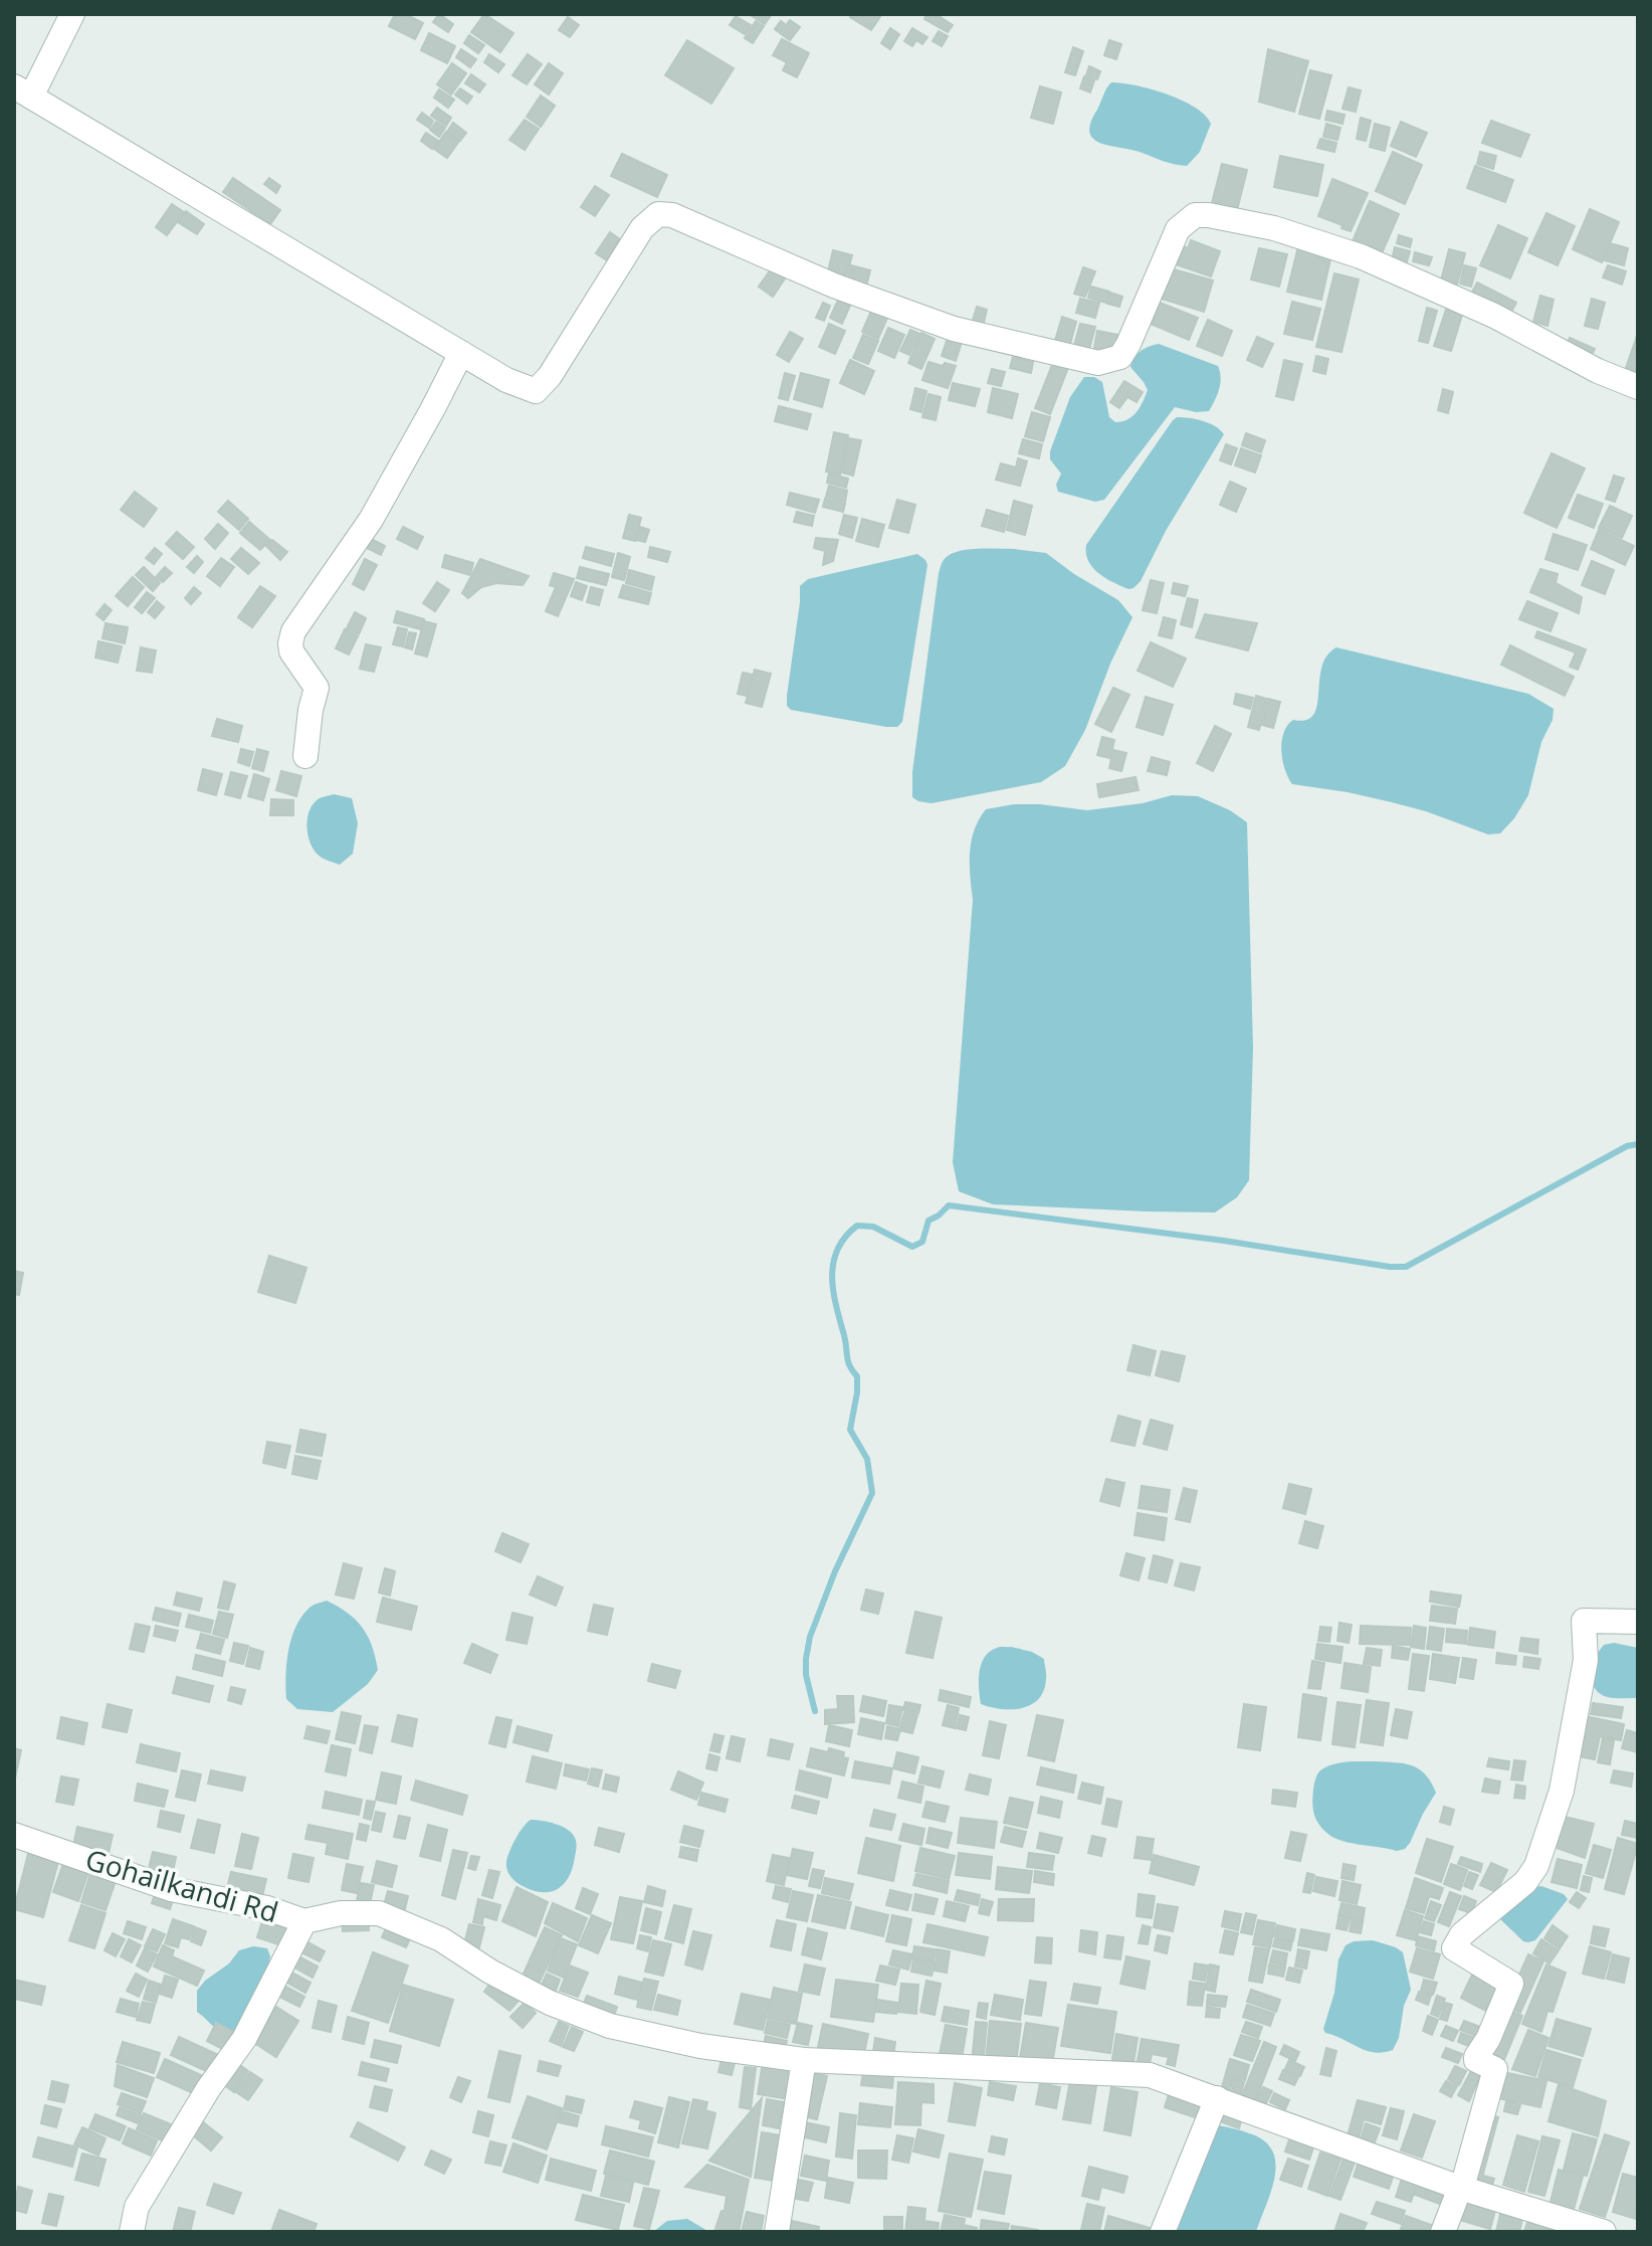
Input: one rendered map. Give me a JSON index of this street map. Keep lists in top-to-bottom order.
{
  "streets": {
    "street": ["Gohailkandi Rd"]
  }
}
